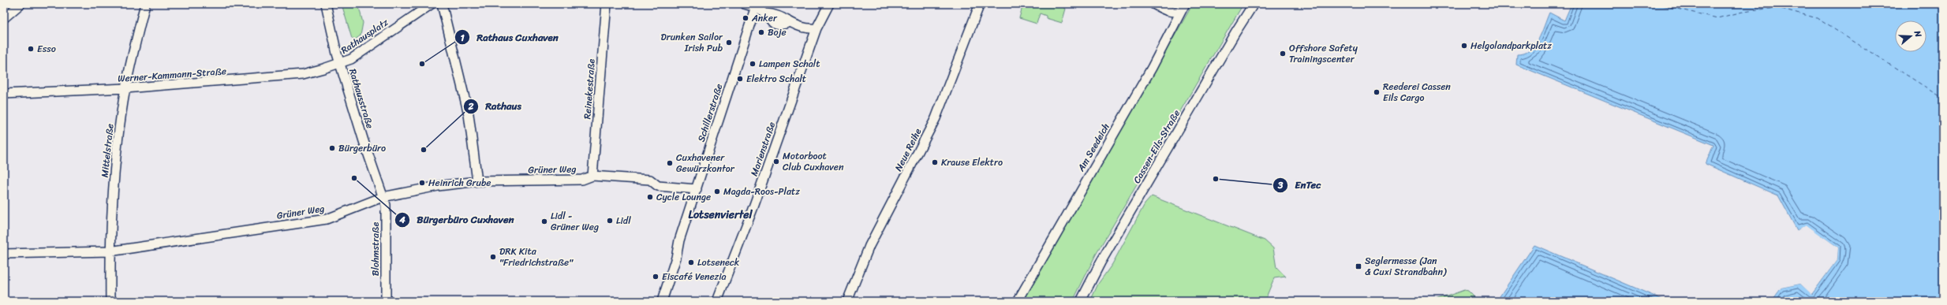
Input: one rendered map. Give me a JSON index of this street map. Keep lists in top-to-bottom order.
{
  "streets": {
    "street": [
      "Rathausplatz",
      "Werner-Kammann-Straße",
      "Reinekestraße",
      "Rathausstraße",
      "Schillerstraße",
      "Cassen-Eils-Straße",
      "Am Seedeich",
      "Marienstraße",
      "Neue Reihe",
      "Mittelstraße",
      "Grüner Weg",
      "Blohmstraße"
    ]
  },
  "crossings": [
    ["Rathausplatz", "Werner-Kammann-Straße"],
    ["Rathausplatz", "Rathausstraße"],
    ["Werner-Kammann-Straße", "Rathausstraße"],
    ["Werner-Kammann-Straße", "Mittelstraße"],
    ["Reinekestraße", "Grüner Weg"],
    ["Rathausstraße", "Grüner Weg"],
    ["Rathausstraße", "Blohmstraße"],
    ["Schillerstraße", "Grüner Weg"],
    ["Mittelstraße", "Grüner Weg"],
    ["Grüner Weg", "Blohmstraße"]
  ],
  "districts": ["Lotsenviertel"],
  "places": {
    "other": [
      "Anker",
      "Boje",
      "Drunken Sailor Irish Pub",
      "Helgolandparkplatz",
      "Esso",
      "Offshore Safety Trainingscenter",
      "Rathaus Cuxhaven",
      "Lampen Schalt",
      "Elektro Schalt",
      "Reederei Cassen Eils Cargo",
      "Bürgerbüro",
      "Rathaus",
      "Motorboot Club Cuxhaven",
      "Krause Elektro",
      "Cuxhavener Gewürzkontor",
      "Bürgerbüro Cuxhaven",
      "EnTec",
      "Heinrich Grube",
      "Magda-Roos-Platz",
      "Cycle Lounge",
      "Lidl",
      "Lidl - Grüner Weg",
      "DRK Kita \"Friedrichstraße\"",
      "Lotseneck",
      "Eiscafé Venezia"
    ],
    "transit": ["Seglermesse (Jan & Cuxi Strandbahn)"]
  },
  "north": "right"
}
